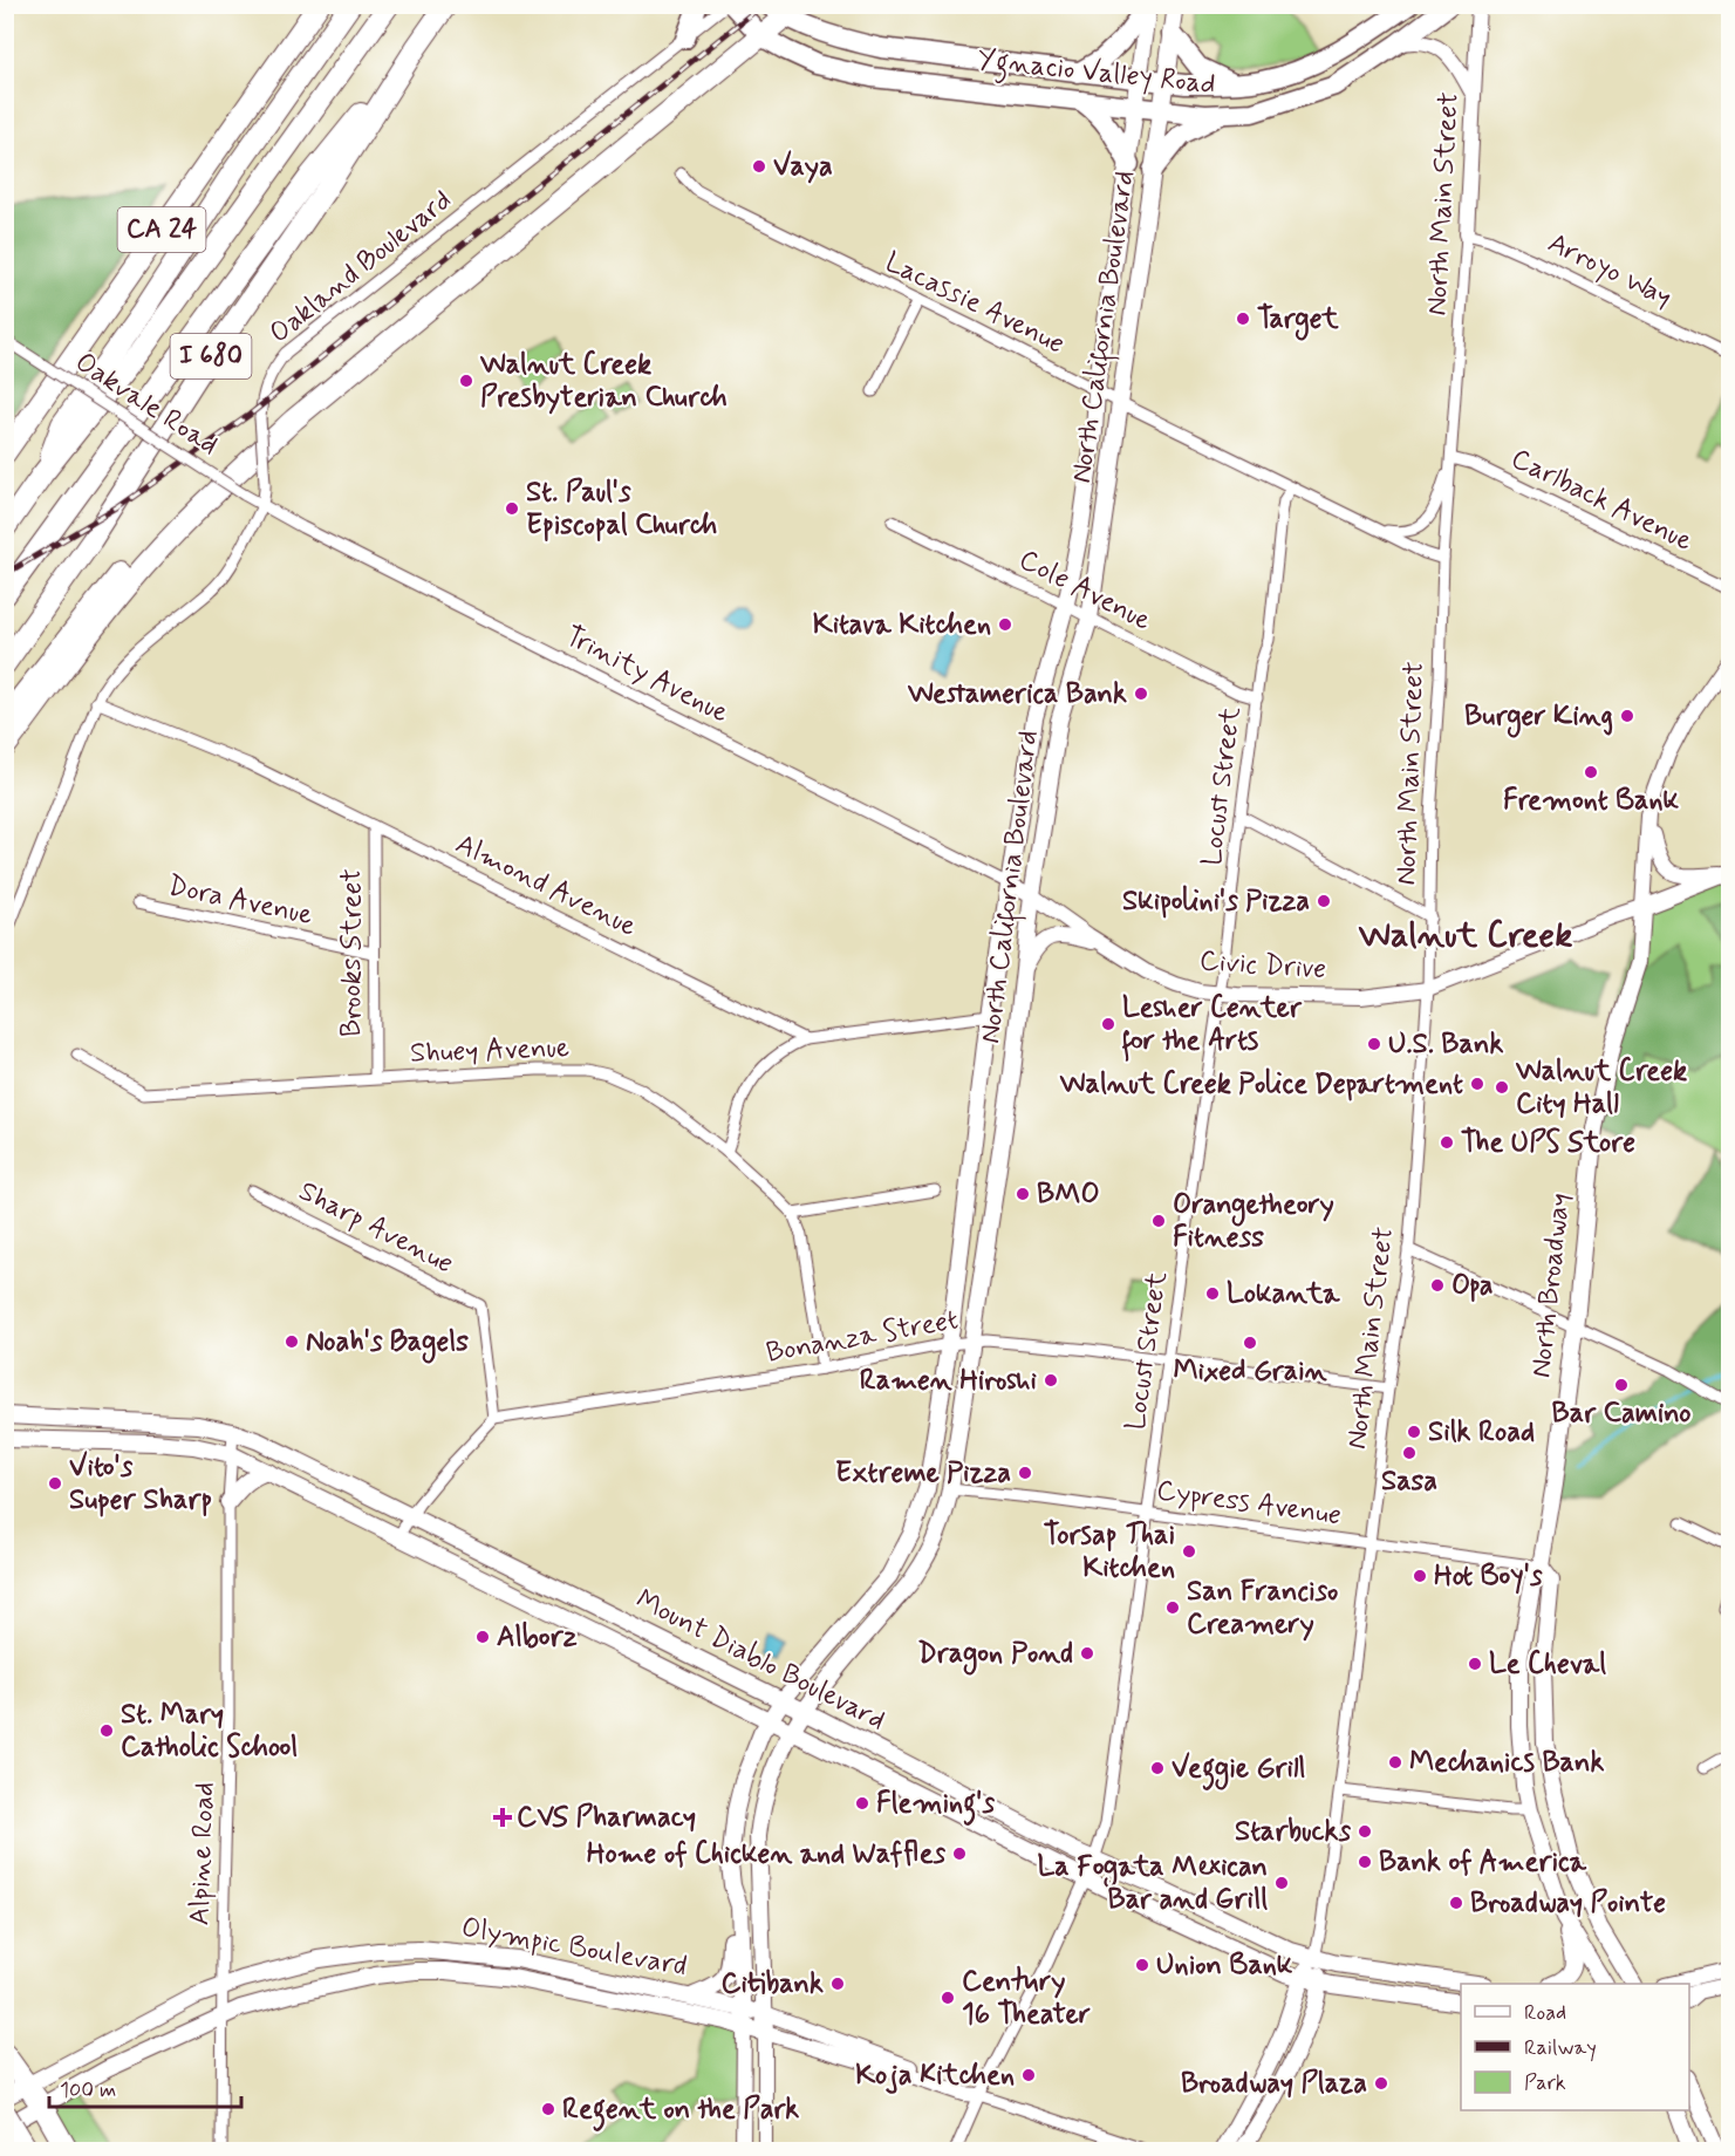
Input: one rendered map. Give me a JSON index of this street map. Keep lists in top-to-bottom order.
{
  "streets": {
    "highway": ["Ygnacio Valley Road", "CA 24", "I 680"],
    "main road": [
      "North California Boulevard",
      "Civic Drive",
      "North Broadway",
      "Mount Diablo Boulevard",
      "Olympic Boulevard"
    ],
    "street": [
      "North Main Street",
      "Oakland Boulevard",
      "Arroyo Way",
      "Lacassie Avenue",
      "Oakvale Road",
      "Carlback Avenue",
      "Cole Avenue",
      "Trinity Avenue",
      "Locust Street",
      "Almond Avenue",
      "Dora Avenue",
      "Brooks Street",
      "Shuey Avenue",
      "Sharp Avenue",
      "Bonanza Street",
      "Cypress Avenue",
      "Alpine Road"
    ]
  },
  "crossings": [
    ["Ygnacio Valley Road", "Oakland Boulevard"],
    ["Ygnacio Valley Road", "North California Boulevard"],
    ["North Main Street", "Arroyo Way"],
    ["North Main Street", "Lacassie Avenue"],
    ["North Main Street", "Carlback Avenue"],
    ["North Main Street", "Civic Drive"],
    ["North Main Street", "Bonanza Street"],
    ["North Main Street", "Cypress Avenue"],
    ["North Main Street", "Mount Diablo Boulevard"],
    ["Oakland Boulevard", "Oakvale Road"],
    ["Oakland Boulevard", "Trinity Avenue"],
    ["Oakland Boulevard", "Almond Avenue"],
    ["Lacassie Avenue", "North California Boulevard"],
    ["Lacassie Avenue", "Locust Street"],
    ["North California Boulevard", "Cole Avenue"],
    ["North California Boulevard", "Trinity Avenue"],
    ["North California Boulevard", "Civic Drive"],
    ["North California Boulevard", "Bonanza Street"],
    ["North California Boulevard", "Cypress Avenue"],
    ["North California Boulevard", "Mount Diablo Boulevard"],
    ["North California Boulevard", "Olympic Boulevard"],
    ["Oakvale Road", "Trinity Avenue"],
    ["Cole Avenue", "Locust Street"],
    ["Trinity Avenue", "Civic Drive"],
    ["Locust Street", "Civic Drive"],
    ["Locust Street", "Bonanza Street"],
    ["Locust Street", "Cypress Avenue"],
    ["Locust Street", "Mount Diablo Boulevard"],
    ["Locust Street", "Olympic Boulevard"],
    ["Almond Avenue", "Brooks Street"],
    ["Dora Avenue", "Brooks Street"],
    ["Brooks Street", "Shuey Avenue"],
    ["Civic Drive", "North Broadway"],
    ["Sharp Avenue", "Bonanza Street"],
    ["North Broadway", "Cypress Avenue"],
    ["Mount Diablo Boulevard", "Alpine Road"],
    ["Alpine Road", "Olympic Boulevard"]
  ],
  "districts": ["Walnut Creek"],
  "places": {
    "other": [
      "Vaya",
      "Target",
      "Walnut Creek Presbyterian Church",
      "St. Paul's Episcopal Church",
      "Kitava Kitchen",
      "Westamerica Bank",
      "Burger King",
      "Fremont Bank",
      "Skipolini's Pizza",
      "Lesher Center for the Arts",
      "U.S. Bank",
      "Walnut Creek Police Department",
      "Walnut Creek City Hall",
      "The UPS Store",
      "BMO",
      "Orangetheory Fitness",
      "Opa",
      "Lokanta",
      "Noah's Bagels",
      "Mixed Grain",
      "Ramen Hiroshi",
      "Bar Camino",
      "Silk Road",
      "Sasa",
      "Extreme Pizza",
      "Vito's Super Sharp",
      "Torsap Thai Kitchen",
      "Hot Boy's",
      "San Franciso Creamery",
      "Alborz",
      "Dragon Pond",
      "Le Cheval",
      "St. Mary Catholic School",
      "Mechanics Bank",
      "Veggie Grill",
      "Fleming's",
      "Starbucks",
      "Home of Chicken and Waffles",
      "Bank of America",
      "La Fogata Mexican Bar and Grill",
      "Broadway Pointe",
      "Union Bank",
      "Citibank",
      "Century 16 Theater",
      "Koja Kitchen",
      "Broadway Plaza",
      "Regent on the Park"
    ],
    "health": ["CVS Pharmacy"]
  },
  "legend": ["Road", "Railway", "Park"],
  "scale_bar": "100 m"
}
